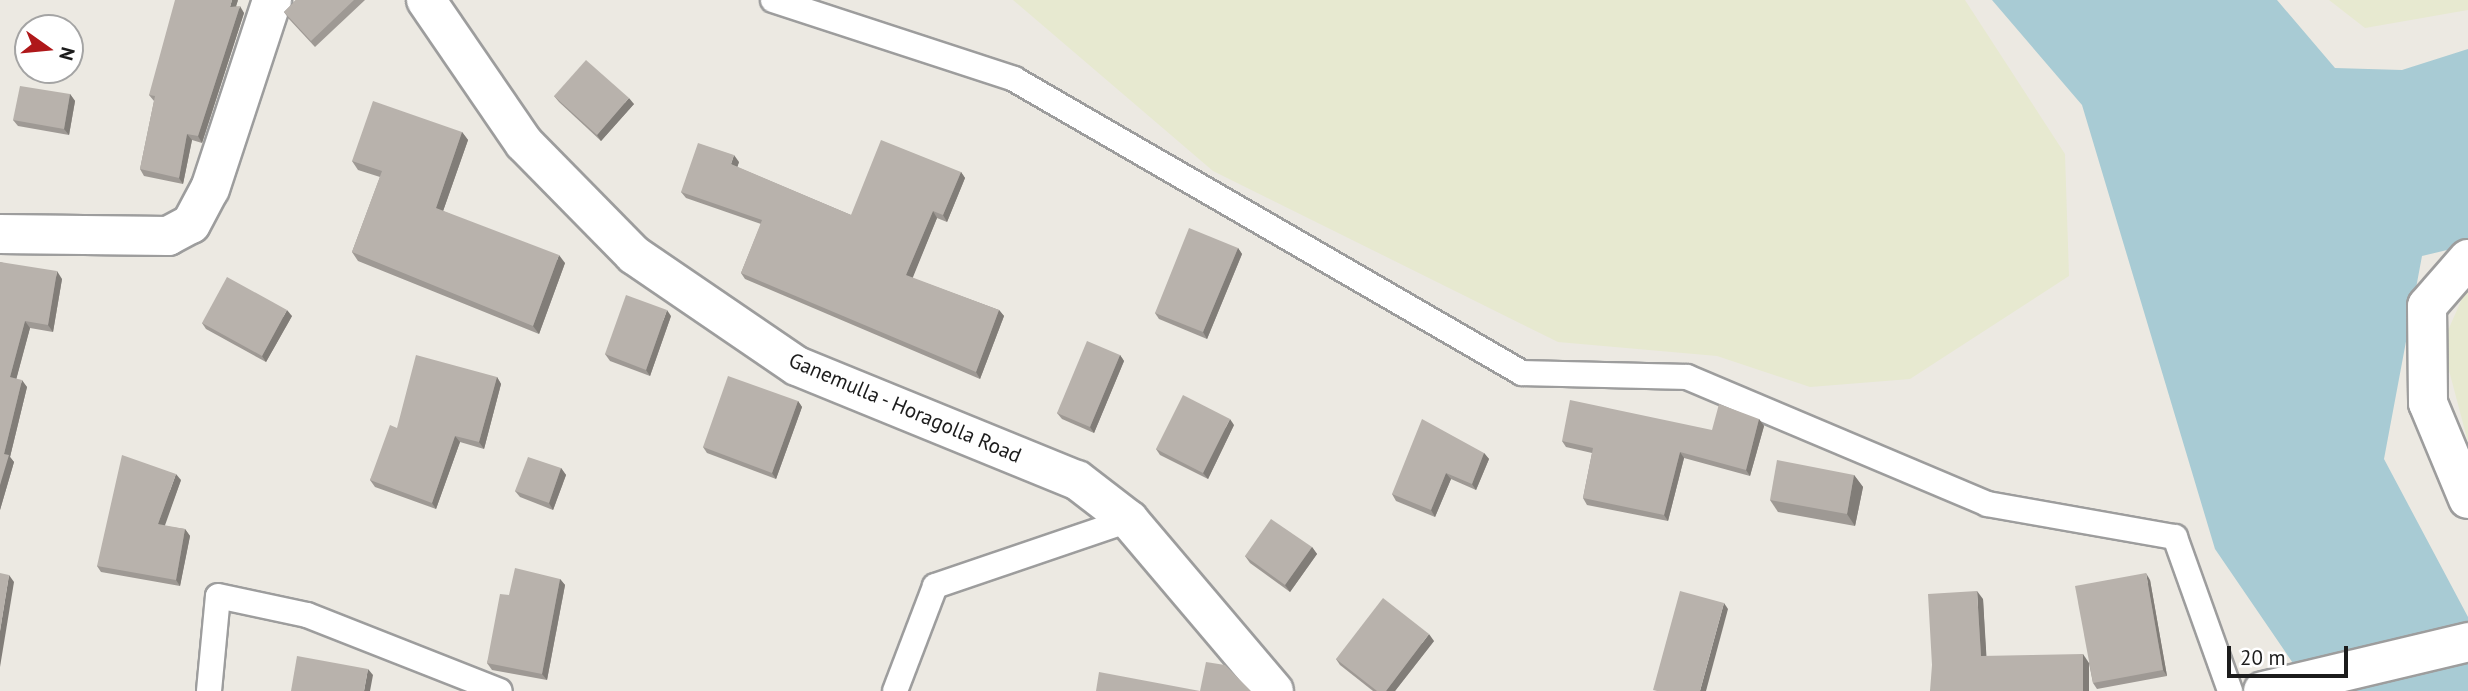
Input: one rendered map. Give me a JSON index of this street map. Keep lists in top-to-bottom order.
{
  "streets": {
    "street": ["Ganemulla - Horagolla Road"]
  },
  "scale_bar": "20 m",
  "north": "right"
}
